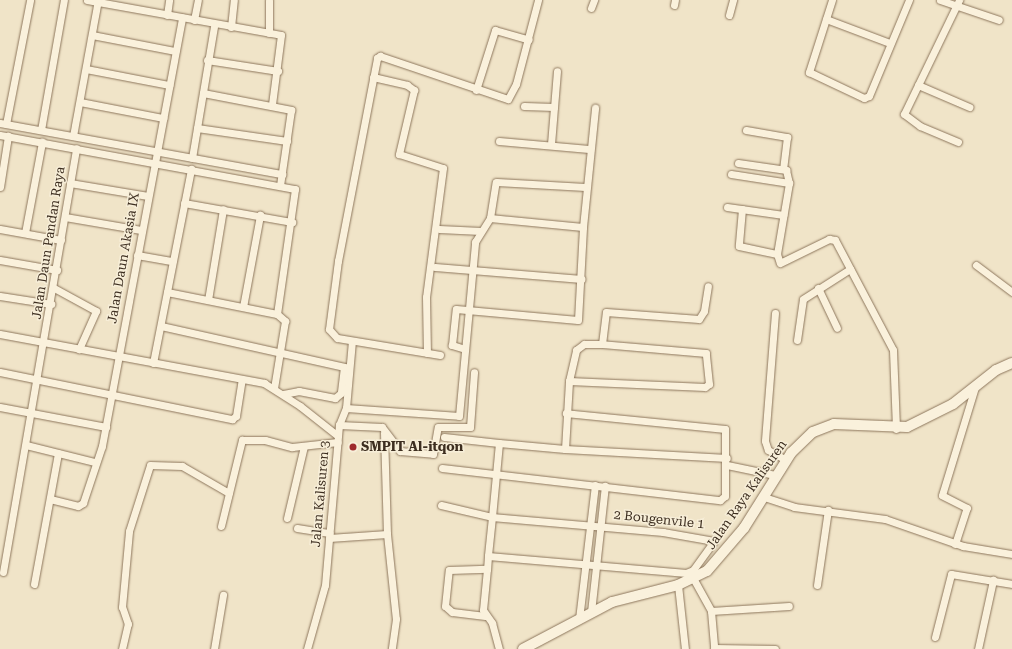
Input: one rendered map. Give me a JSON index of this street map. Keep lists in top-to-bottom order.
{
  "streets": {
    "main road": ["Jalan Raya Kalisuren"],
    "street": [
      "Jalan Daun Pandan Raya",
      "Jalan Daun Akasia IX",
      "Jalan Kalisuren 3",
      "2 Bougenvile 1"
    ]
  },
  "places": ["SMPIT Al-itqon"]
}
